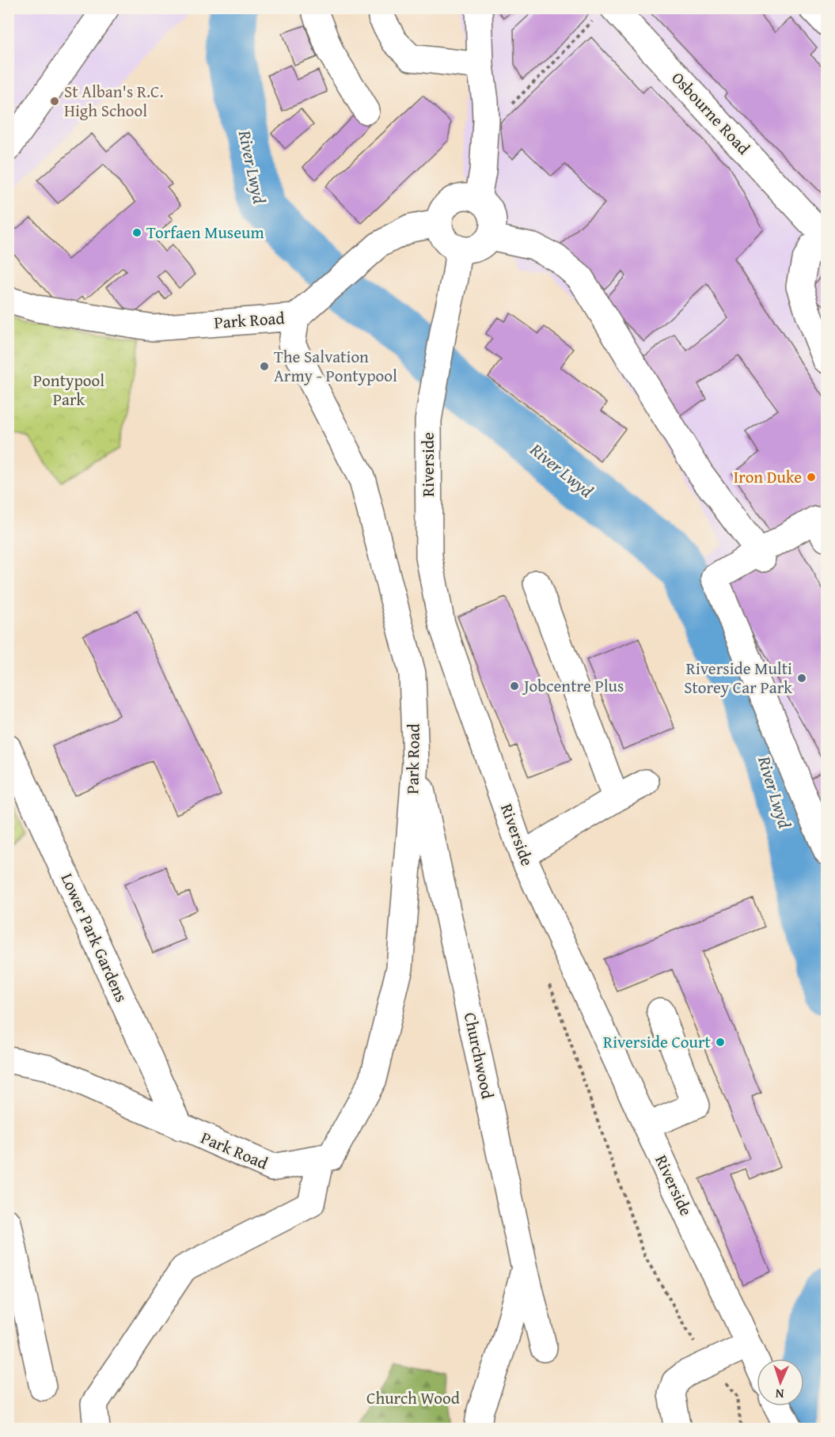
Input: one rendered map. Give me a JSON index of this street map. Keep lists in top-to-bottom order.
{
  "streets": {
    "street": [
      "Osbourne Road",
      "Park Road",
      "Riverside",
      "Lower Park Gardens",
      "Churchwood"
    ]
  },
  "crossings": [
    ["Park Road", "Lower Park Gardens"],
    ["Park Road", "Churchwood"]
  ],
  "water": ["River Lwyd"],
  "parks": ["Pontypool Park", "Church Wood"],
  "places": [
    "St Alban's R.C. High School",
    "Torfaen Museum",
    "The Salvation Army - Pontypool",
    "Iron Duke",
    "Riverside Multi Storey Car Park",
    "Jobcentre Plus",
    "Riverside Court"
  ],
  "north": "bottom"
}
